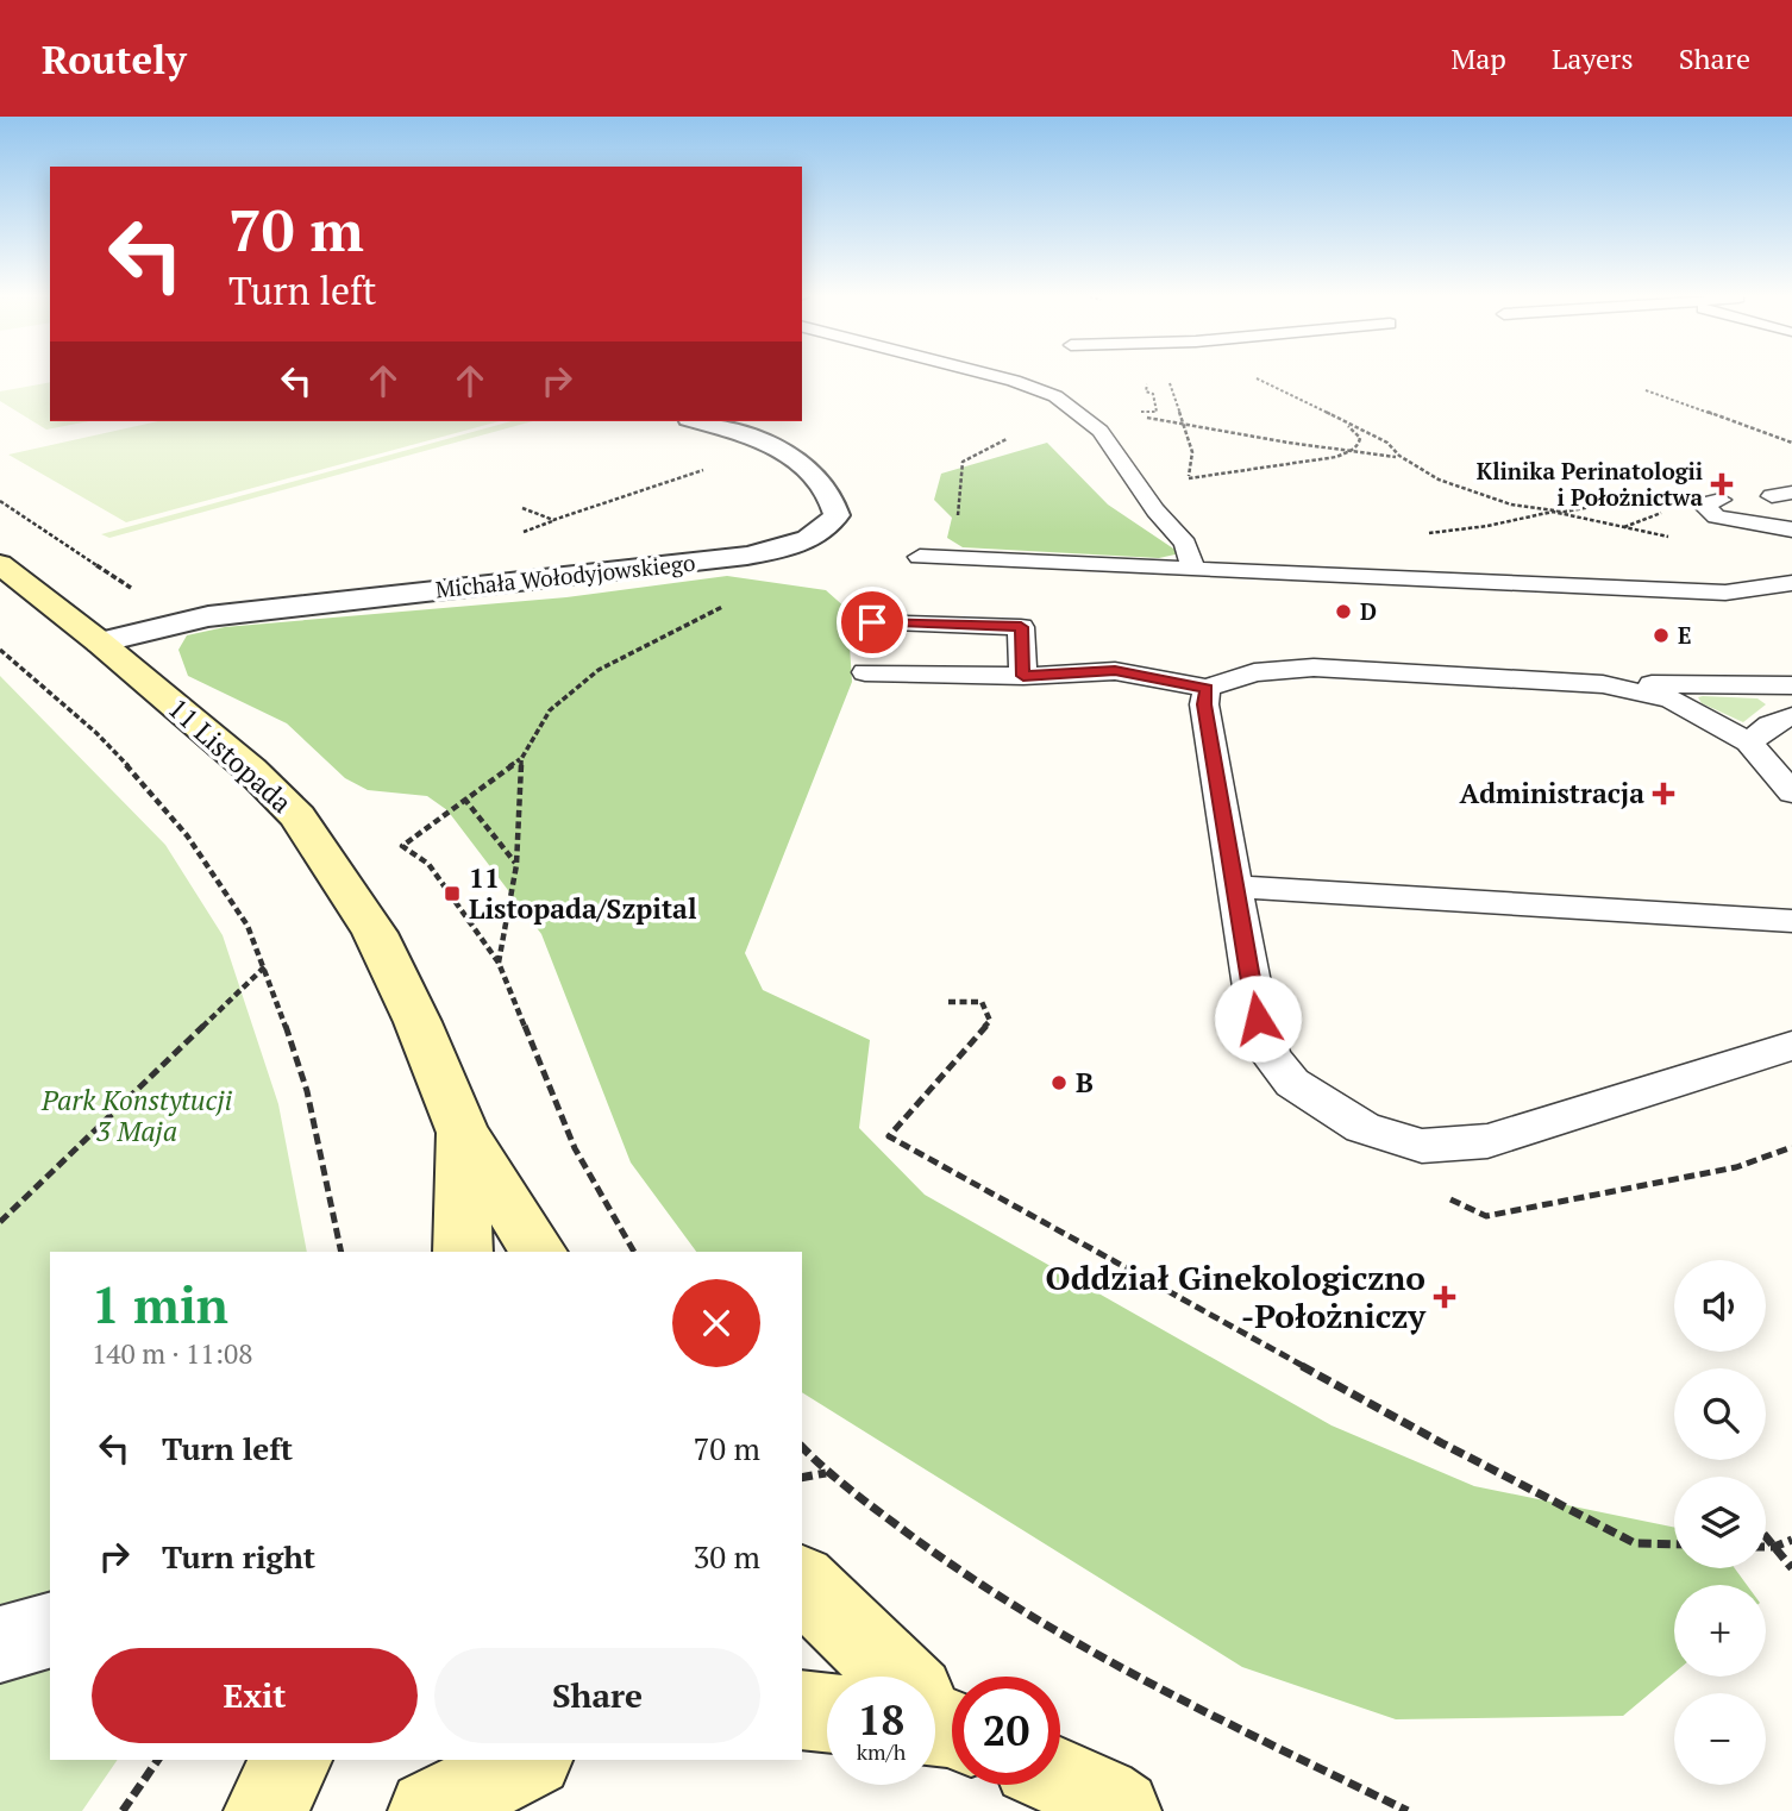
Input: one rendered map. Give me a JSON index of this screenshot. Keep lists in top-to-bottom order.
{
  "streets": {
    "street": ["Michała Wołodyjowskiego", "11 Listopada"]
  },
  "crossings": [
    ["Michała Wołodyjowskiego", "11 Listopada"]
  ],
  "parks": ["Park Konstytucji 3 Maja"],
  "places": {
    "health": ["Klinika Perinatologii i Położnictwa", "Administracja", "Oddział Ginekologiczno -Położniczy"],
    "other": ["D", "E", "B"],
    "transit": ["11 Listopada/Szpital"]
  },
  "page": {
    "header": "Routely",
    "nav": ["Map", "Layers", "Share"],
    "turn": ["70 m", "Turn left"],
    "heading": ["1 min", "140 m · 11:08"],
    "map_buttons": ["+", "−"],
    "list": [
      {
        "name": "Turn left",
        "value": "70 m"
      },
      {
        "name": "Turn right",
        "value": "30 m"
      }
    ],
    "buttons": ["Exit", "Share"],
    "speed": "18 km/h",
    "limit": "20"
  }
}
